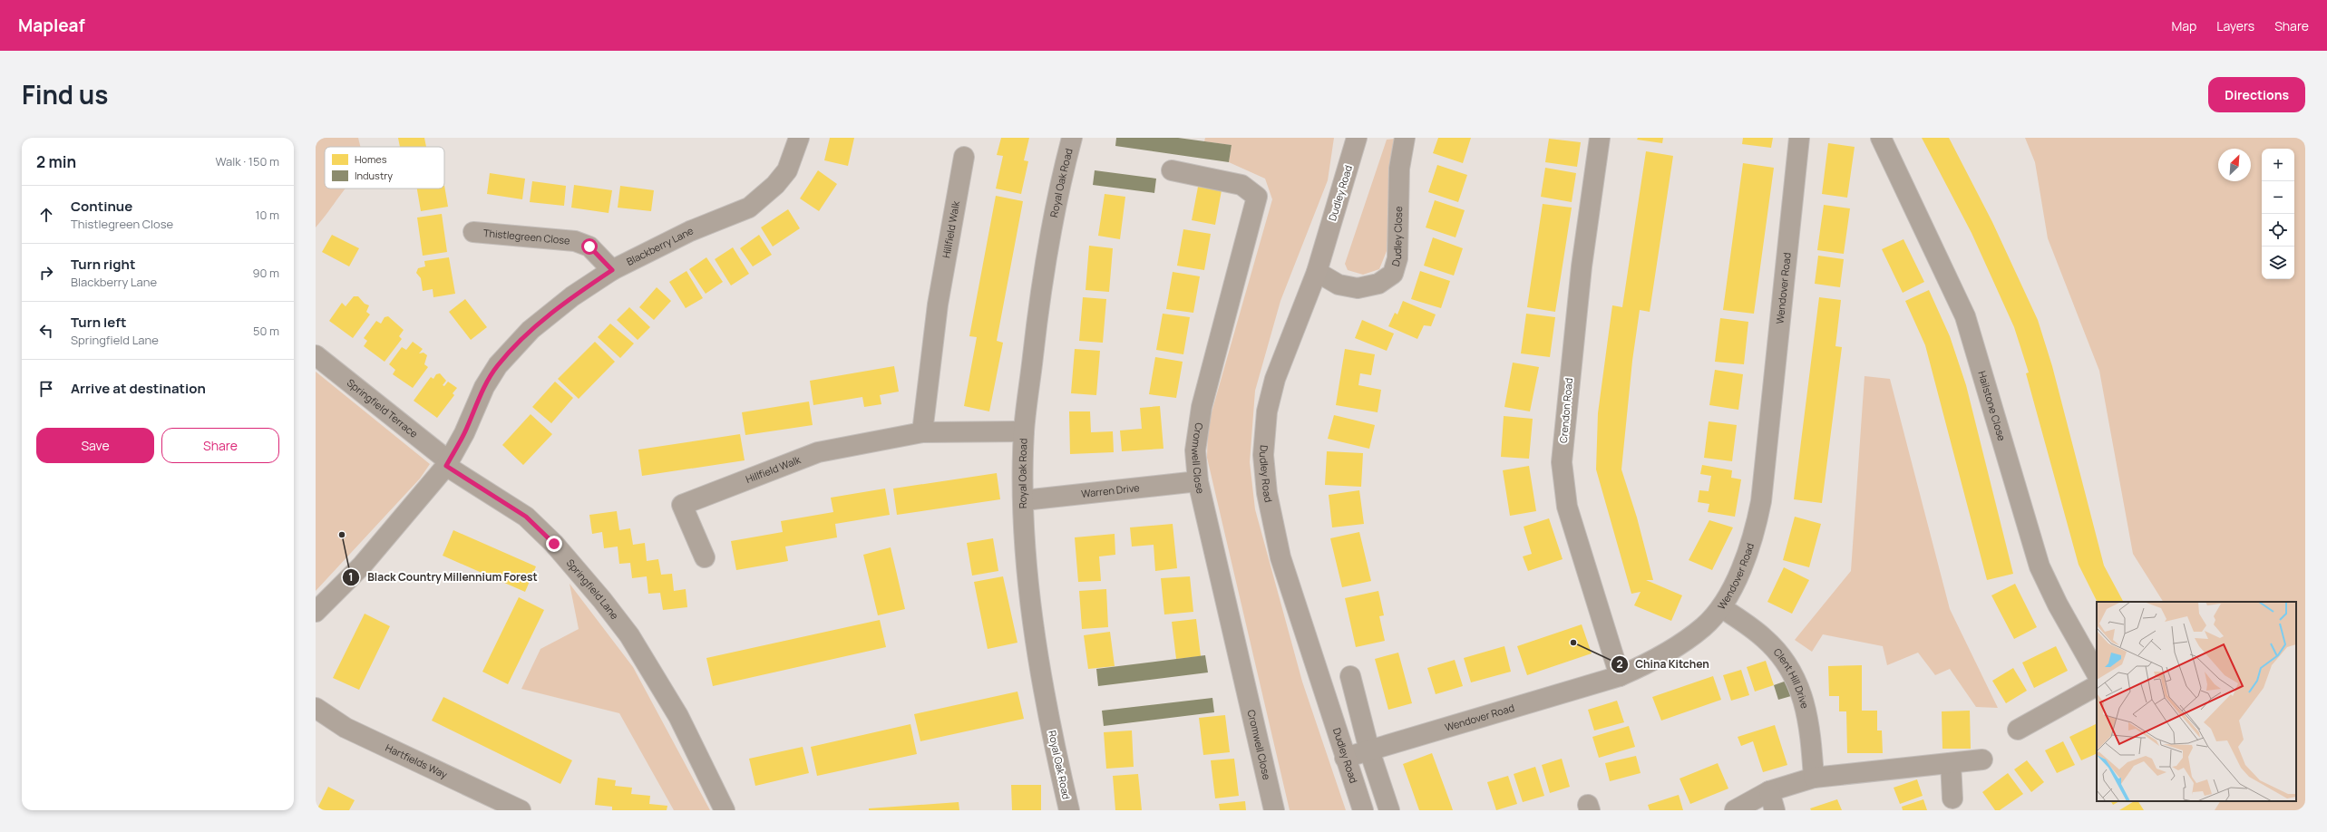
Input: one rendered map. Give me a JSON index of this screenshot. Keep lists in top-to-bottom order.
{
  "streets": {
    "main road": ["Dudley Road"],
    "street": [
      "Royal Oak Road",
      "Hillfield Walk",
      "Thistlegreen Close",
      "Dudley Close",
      "Blackberry Lane",
      "Wendover Road",
      "Hailstone Close",
      "Springfield Terrace",
      "Crendon Road",
      "Cromwell Close",
      "Warren Drive",
      "Springfield Lane",
      "Clent Hill Drive",
      "Hartfields Way"
    ]
  },
  "crossings": [
    ["Royal Oak Road", "Hillfield Walk"],
    ["Royal Oak Road", "Warren Drive"],
    ["Dudley Road", "Dudley Close"],
    ["Dudley Road", "Wendover Road"],
    ["Thistlegreen Close", "Blackberry Lane"],
    ["Blackberry Lane", "Springfield Terrace"],
    ["Blackberry Lane", "Springfield Lane"],
    ["Wendover Road", "Crendon Road"],
    ["Wendover Road", "Clent Hill Drive"],
    ["Springfield Terrace", "Springfield Lane"],
    ["Cromwell Close", "Warren Drive"]
  ],
  "places": ["Black Country Millennium Forest", "China Kitchen"],
  "legend": ["Homes", "Industry"],
  "north": "top right",
  "page": {
    "header": "Mapleaf",
    "nav": ["Map", "Layers", "Share"],
    "title": "Find us",
    "buttons": [
      "Directions",
      ["Save", "Share"]
    ],
    "heading": ["2 min", "Walk · 150 m"],
    "map_buttons": ["+", "−"],
    "list": [
      ["Continue", "Thistlegreen Close", "10 m"],
      ["Turn right", "Blackberry Lane", "90 m"],
      ["Turn left", "Springfield Lane", "50 m"],
      "Arrive at destination"
    ]
  }
}
